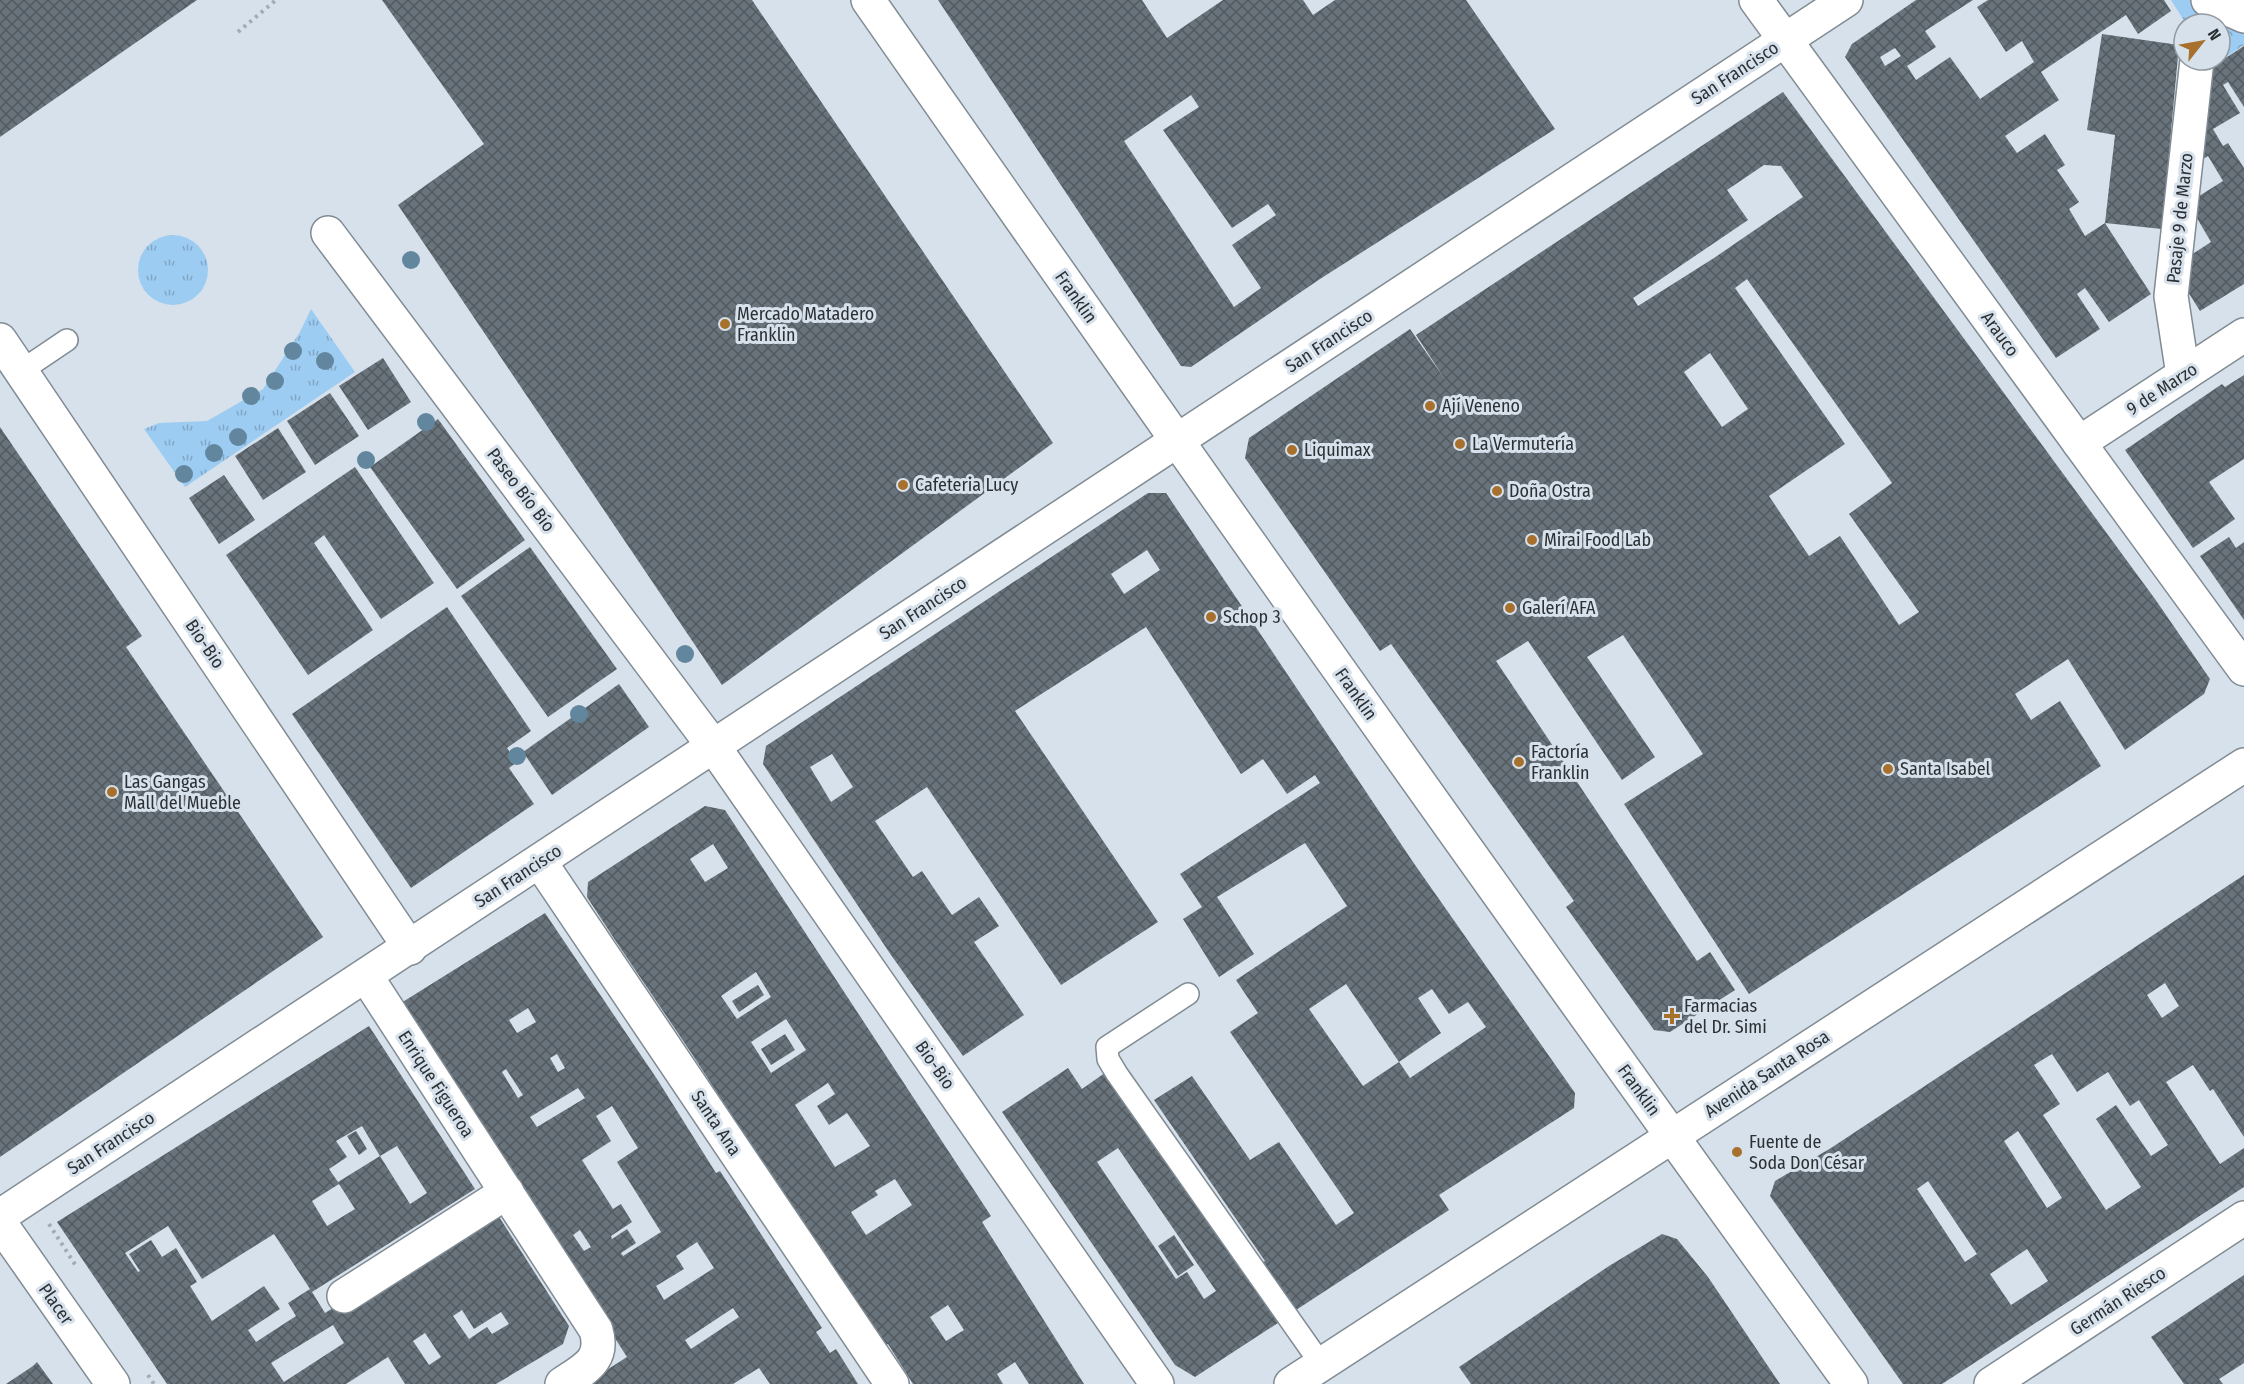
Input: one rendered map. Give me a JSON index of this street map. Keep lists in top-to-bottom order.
{
  "streets": {
    "street": [
      "San Francisco",
      "Pasaje 9 de Marzo",
      "Franklin",
      "Arauco",
      "9 de Marzo",
      "Paseo Bío Bío",
      "Bio-Bio",
      "Avenida Santa Rosa",
      "Enrique Figueroa",
      "Santa Ana",
      "Germán Riesco",
      "Placer"
    ]
  },
  "crossings": [
    ["San Francisco", "Franklin"],
    ["San Francisco", "Arauco"],
    ["San Francisco", "Paseo Bío Bío"],
    ["San Francisco", "Bio-Bio"],
    ["San Francisco", "Enrique Figueroa"],
    ["San Francisco", "Santa Ana"],
    ["Pasaje 9 de Marzo", "9 de Marzo"],
    ["Franklin", "Avenida Santa Rosa"],
    ["Arauco", "9 de Marzo"],
    ["Paseo Bío Bío", "Bio-Bio"]
  ],
  "places": {
    "other": [
      "Mercado Matadero Franklin",
      "Ají Veneno",
      "La Vermutería",
      "Liquimax",
      "Cafeteria Lucy",
      "Doña Ostra",
      "Mirai Food Lab",
      "Galerí AFA",
      "Schop 3",
      "Factoría Franklin",
      "Santa Isabel",
      "Las Gangas Mall del Mueble",
      "Fuente de Soda Don César"
    ],
    "health": ["Farmacias del Dr. Simi"]
  },
  "north": "top right"
}
